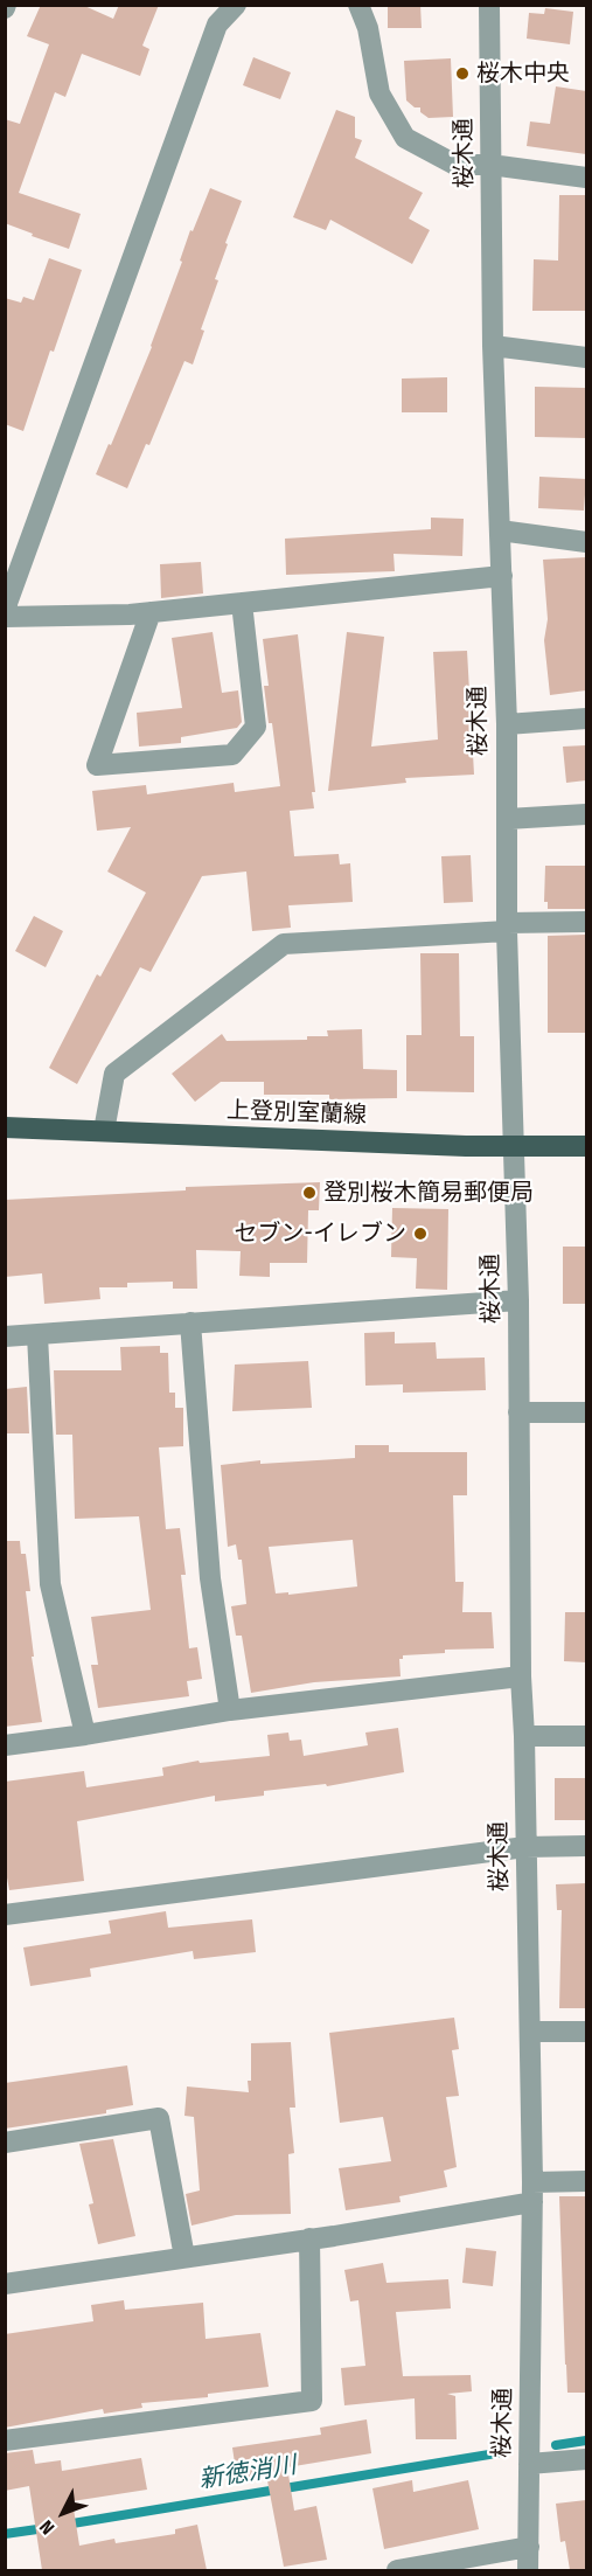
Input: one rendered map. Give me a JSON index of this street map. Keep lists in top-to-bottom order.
{
  "streets": {
    "main road": ["上登別室蘭線"],
    "street": ["桜木通"]
  },
  "crossings": [
    ["桜木通", "上登別室蘭線"]
  ],
  "water": ["新徳消川"],
  "places": ["桜木中央", "登別桜木簡易郵便局", "セブン-イレブン"],
  "north": "bottom left"
}
